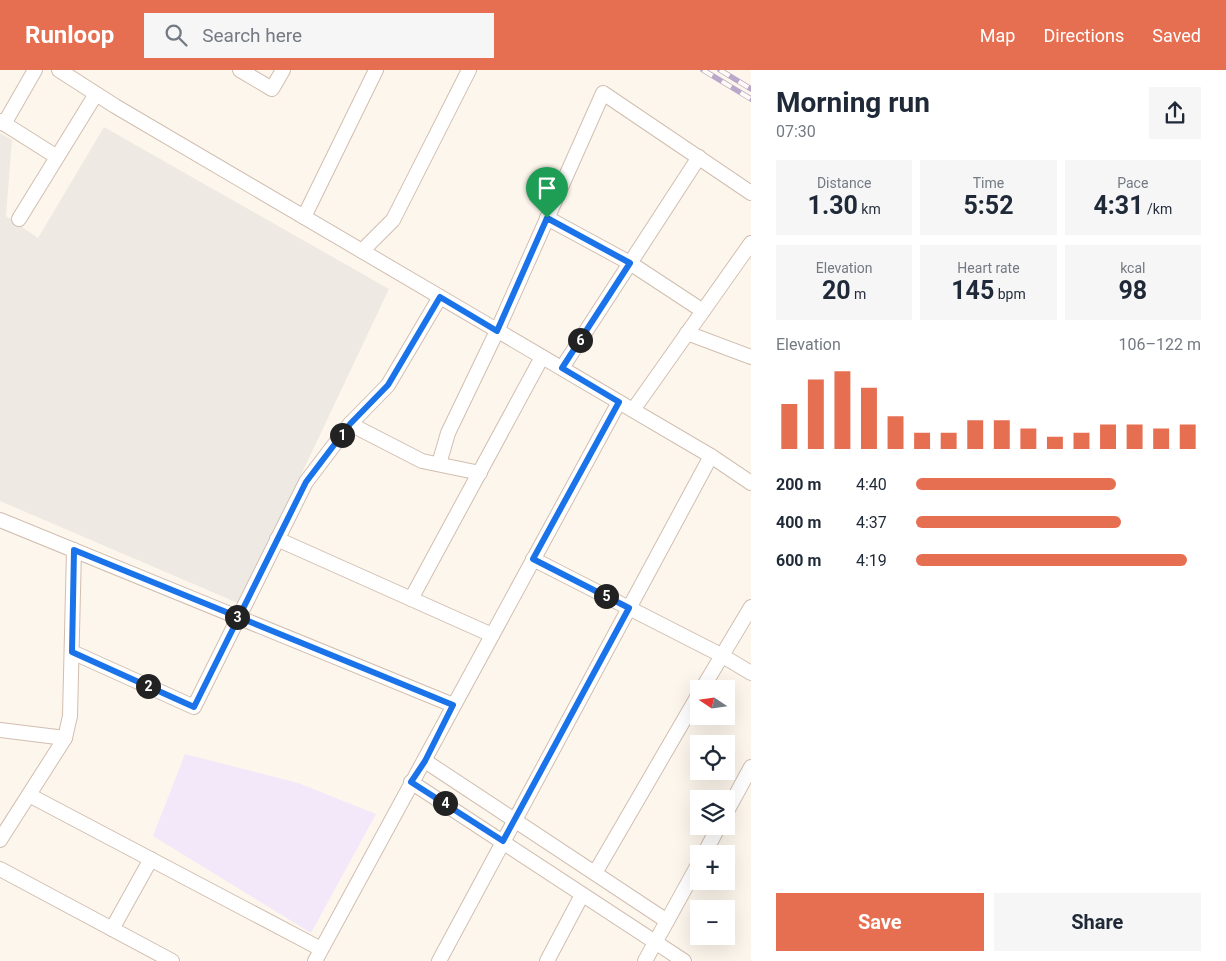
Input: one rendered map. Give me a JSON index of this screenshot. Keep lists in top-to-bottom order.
{
  "north": "left",
  "page": {
    "header": "Runloop",
    "search": "Search here",
    "nav": ["Map", "Directions", "Saved"],
    "heading": ["Morning run", "07:30"],
    "stats": [
      ["Distance", "1.30 km"],
      ["Time", "5:52"],
      ["Pace", "4:31 /km"],
      ["Elevation", "20 m"],
      ["Heart rate", "145 bpm"],
      ["kcal", "98"]
    ],
    "chart": ["Elevation", "106–122 m"],
    "pins": [
      "6",
      "1",
      "5",
      "3",
      "2",
      "4"
    ],
    "list": [
      {
        "name": "200 m",
        "note": "4:40"
      },
      {
        "name": "400 m",
        "note": "4:37"
      },
      {
        "name": "600 m",
        "note": "4:19"
      }
    ],
    "map_buttons": ["+", "−"],
    "buttons": ["Save", "Share"]
  }
}
